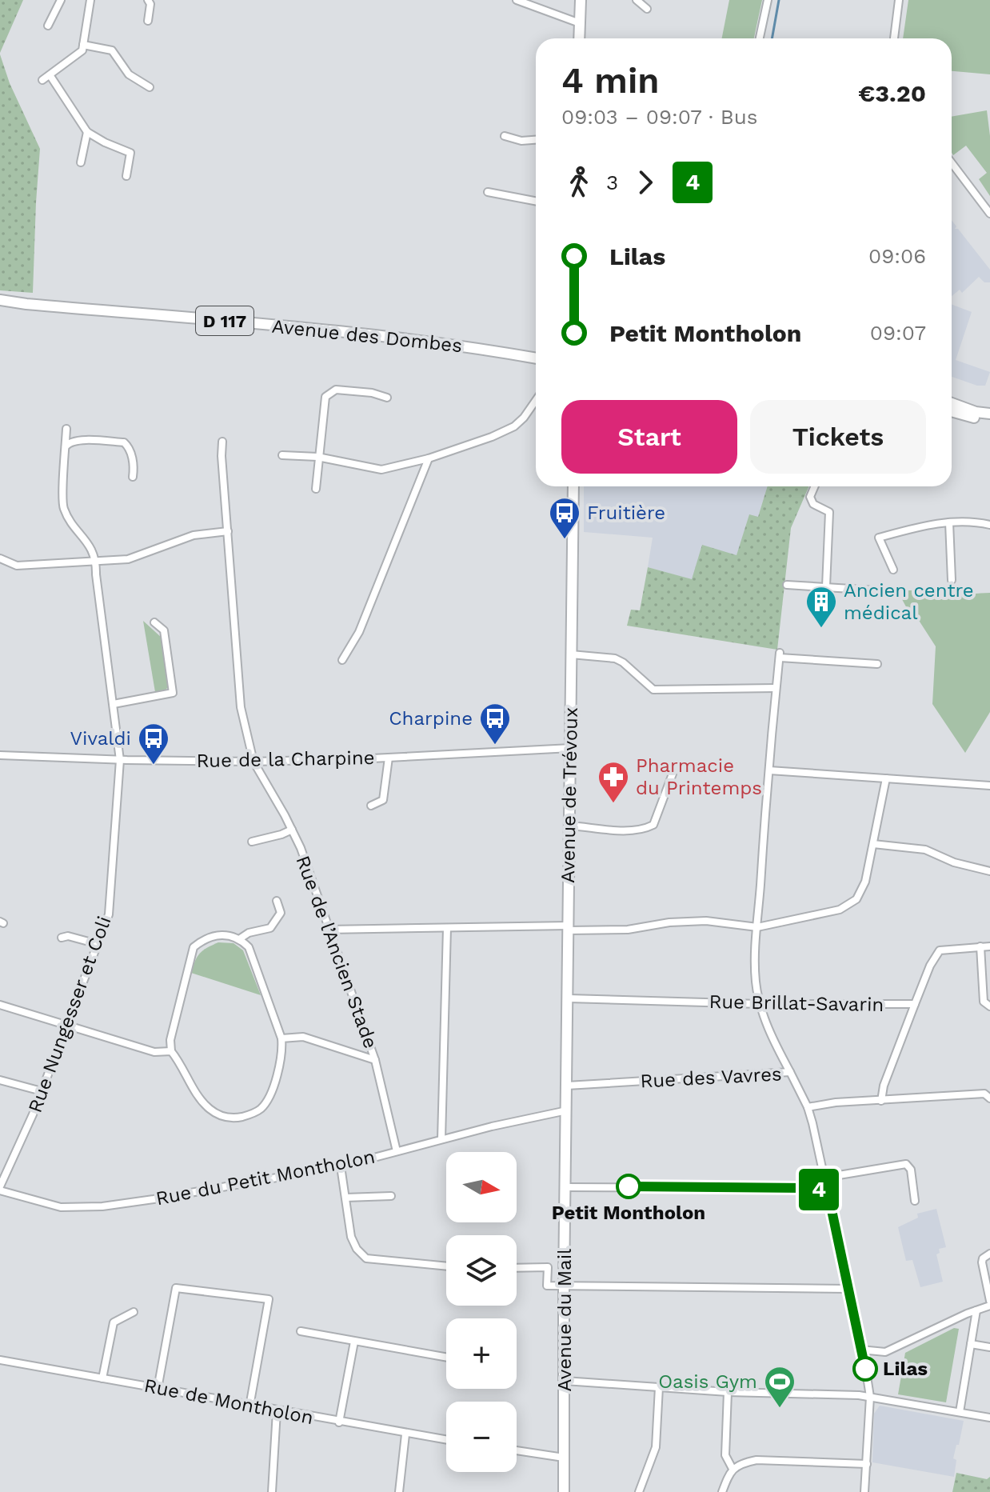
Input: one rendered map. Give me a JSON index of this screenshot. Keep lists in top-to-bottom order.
{
  "streets": {
    "main road": [
      "D 117",
      "Avenue des Dombes",
      "Avenue de Trévoux",
      "Avenue du Mail"
    ],
    "street": [
      "Rue de la Charpine",
      "Rue de l’Ancien Stade",
      "Rue Brillat-Savarin",
      "Rue Nungesser et Coli",
      "Rue des Vavres",
      "Rue du Petit Montholon",
      "Rue de Montholon"
    ]
  },
  "crossings": [
    ["Rue de la Charpine", "Avenue de Trévoux"],
    ["Rue de la Charpine", "Rue de l’Ancien Stade"],
    ["Rue de la Charpine", "Rue Nungesser et Coli"],
    ["Avenue de Trévoux", "Rue Brillat-Savarin"],
    ["Avenue de Trévoux", "Rue des Vavres"],
    ["Avenue de Trévoux", "Rue du Petit Montholon"],
    ["Avenue de Trévoux", "Avenue du Mail"],
    ["Rue de l’Ancien Stade", "Rue du Petit Montholon"],
    ["Rue Nungesser et Coli", "Rue du Petit Montholon"],
    ["Rue du Petit Montholon", "Avenue du Mail"]
  ],
  "places": {
    "bus stop": ["Fruitière", "Charpine", "Vivaldi"],
    "building": ["Ancien centre médical"],
    "pharmacy": ["Pharmacie du Printemps"],
    "other": ["Petit Montholon", "Lilas"],
    "sports": ["Oasis Gym"]
  },
  "lines": ["bus line 4"],
  "north": "right",
  "page": {
    "on_map": "4",
    "heading": ["4 min", "09:03 – 09:07 · Bus", "€3.20"],
    "legs": ["3", "4"],
    "list": [
      {
        "name": "Lilas",
        "value": "09:06"
      },
      {
        "name": "Petit Montholon",
        "value": "09:07"
      }
    ],
    "buttons": ["Start", "Tickets"],
    "map_buttons": ["+", "−"]
  }
}
